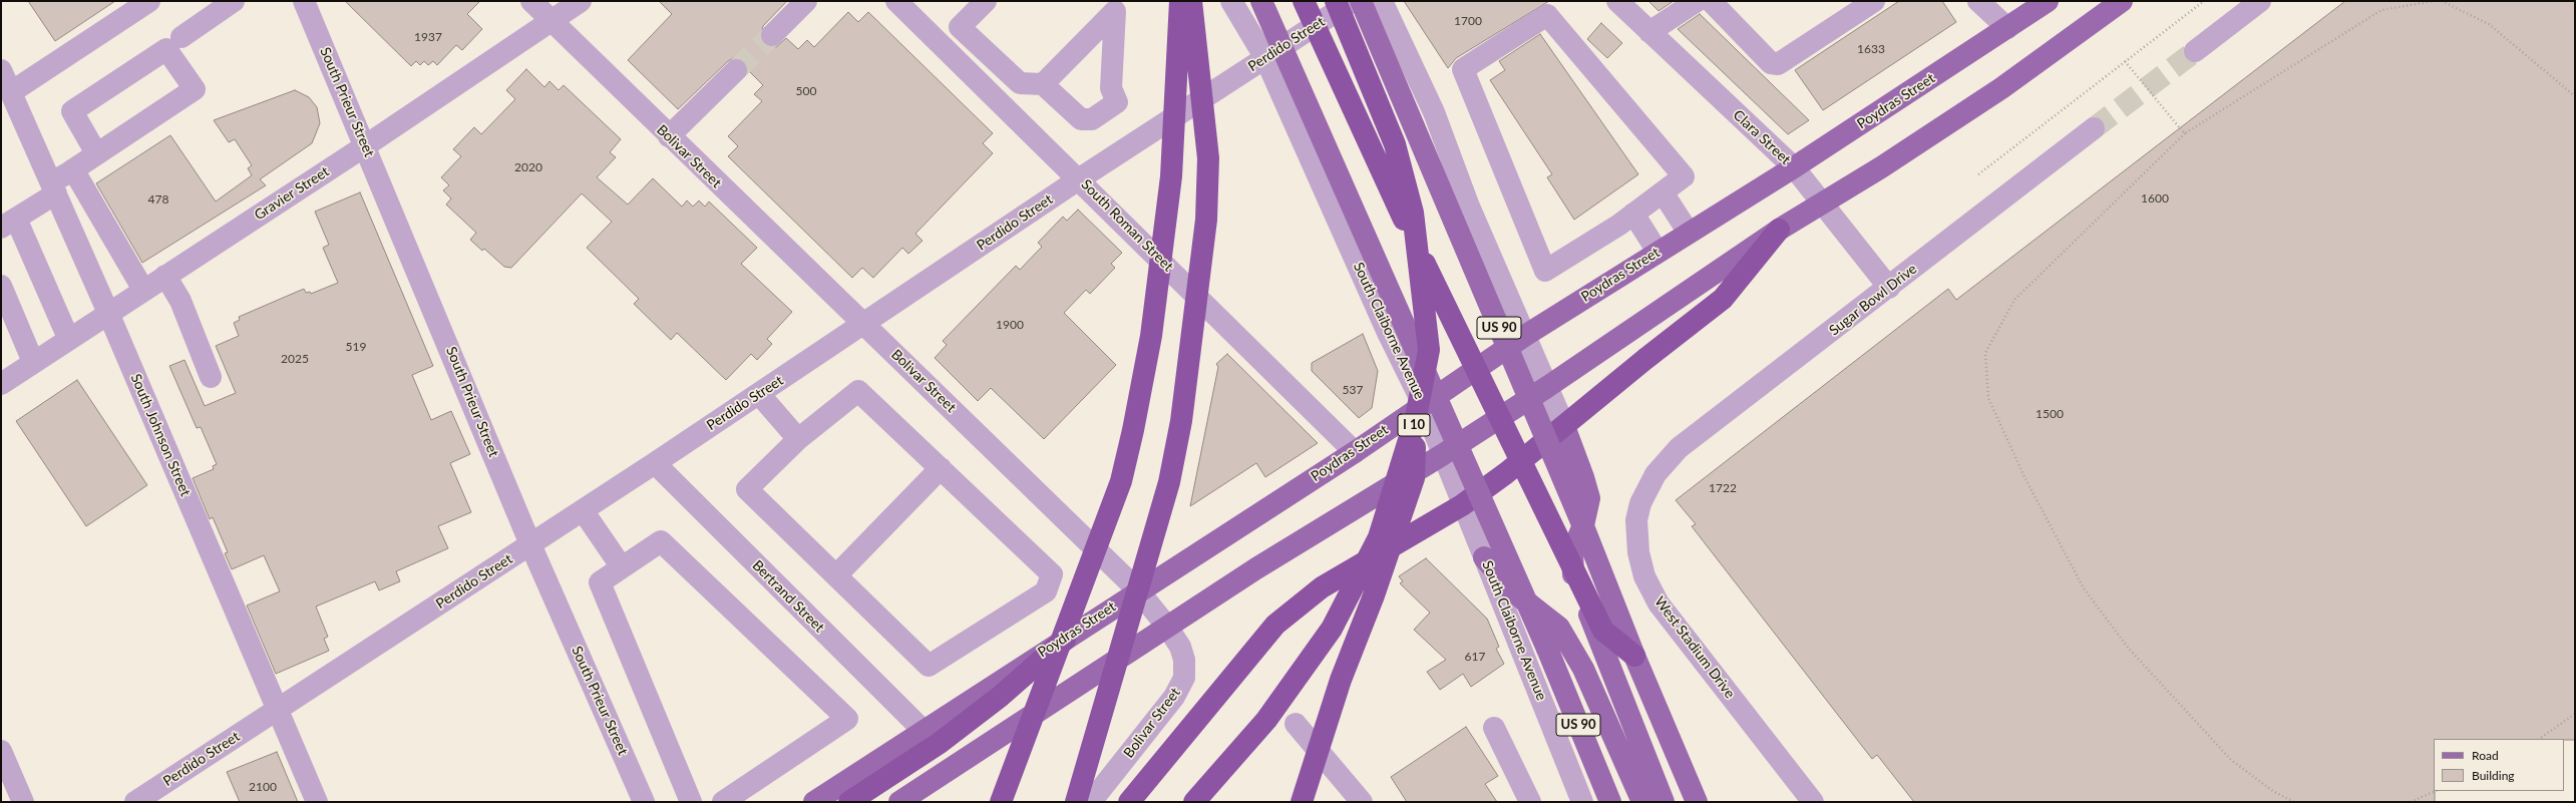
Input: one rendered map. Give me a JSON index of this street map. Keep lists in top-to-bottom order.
{
  "streets": {
    "highway": ["I 10"],
    "main road": ["Poydras Street", "US 90", "South Claiborne Avenue"],
    "street": [
      "Perdido Street",
      "South Prieur Street",
      "Clara Street",
      "Bolivar Street",
      "Gravier Street",
      "South Roman Street",
      "Sugar Bowl Drive",
      "South Johnson Street",
      "Bertrand Street",
      "West Stadium Drive"
    ]
  },
  "crossings": [
    ["Perdido Street", "South Prieur Street"],
    ["Perdido Street", "Bolivar Street"],
    ["Perdido Street", "South Roman Street"],
    ["Perdido Street", "South Claiborne Avenue"],
    ["Perdido Street", "South Johnson Street"],
    ["Perdido Street", "Bertrand Street"],
    ["Poydras Street", "Clara Street"],
    ["Poydras Street", "Bolivar Street"],
    ["Poydras Street", "South Roman Street"],
    ["Poydras Street", "South Claiborne Avenue"],
    ["Poydras Street", "I 10"],
    ["Poydras Street", "Bertrand Street"],
    ["South Prieur Street", "Gravier Street"],
    ["Clara Street", "Sugar Bowl Drive"],
    ["Bolivar Street", "Gravier Street"],
    ["Gravier Street", "South Johnson Street"],
    ["Sugar Bowl Drive", "West Stadium Drive"],
    ["South Claiborne Avenue", "I 10"]
  ],
  "house_numbers": [
    "1700",
    "1937",
    "1633",
    "500",
    "2020",
    "1600",
    "478",
    "1900",
    "519",
    "2025",
    "537",
    "1500",
    "1722",
    "617",
    "2100"
  ],
  "legend": ["Road", "Building"]
}
